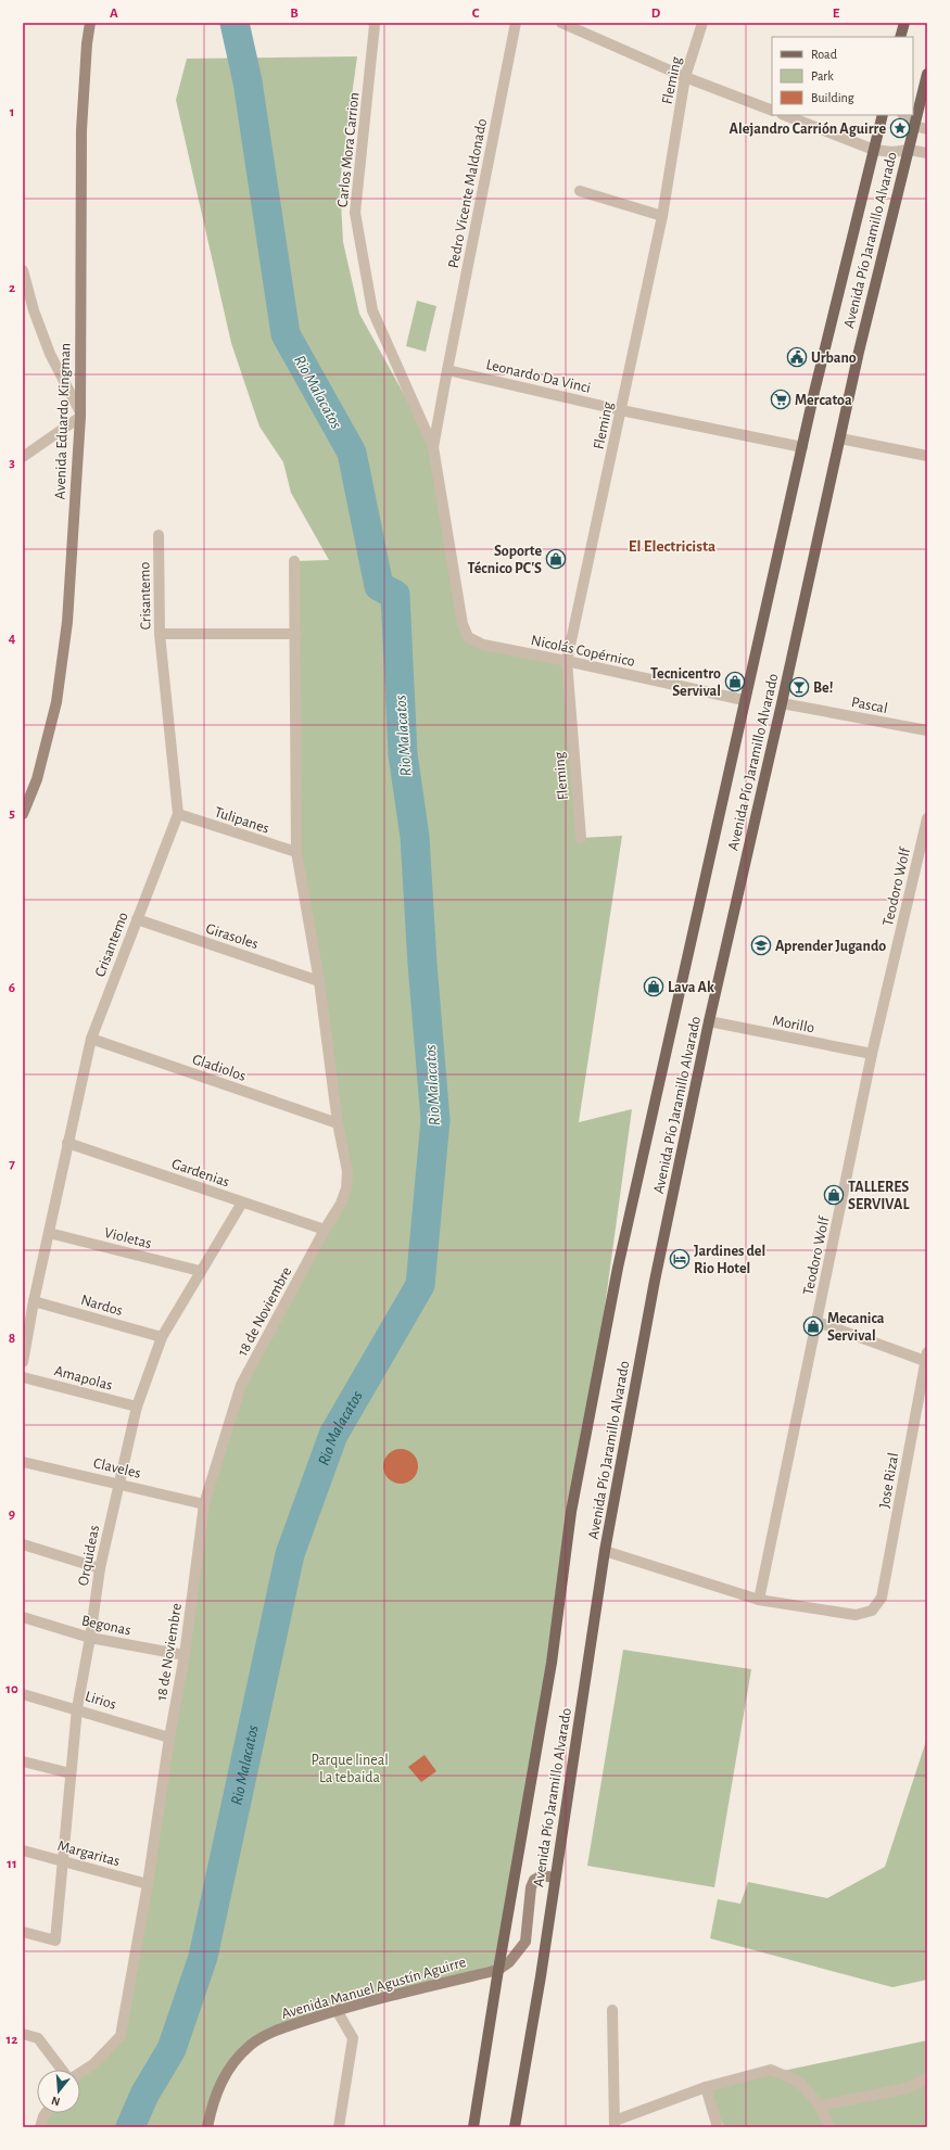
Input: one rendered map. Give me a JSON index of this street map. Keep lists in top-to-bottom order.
{
  "streets": {
    "main road": ["Avenida Pío Jaramillo Alvarado", "Avenida Eduardo Kingman", "Avenida Manuel Agustín Aguirre"],
    "street": [
      "Fleming",
      "Carlos Mora Carrion",
      "Pedro Vicente Maldonado",
      "Leonardo Da Vinci",
      "Crisantemo",
      "Nicolás Copérnico",
      "Pascal",
      "Tulipanes",
      "Teodoro Wolf",
      "Girasoles",
      "Morillo",
      "Gladiolos",
      "Gardenias",
      "Violetas",
      "Nardos",
      "18 de Noviembre",
      "Amapolas",
      "Claveles",
      "Jose Rizal",
      "Orquideas",
      "Begonas",
      "Lirios",
      "Margaritas"
    ]
  },
  "crossings": [
    ["Fleming", "Leonardo Da Vinci"],
    ["Fleming", "Nicolás Copérnico"],
    ["Carlos Mora Carrion", "Nicolás Copérnico"],
    ["Pedro Vicente Maldonado", "Leonardo Da Vinci"],
    ["Avenida Pío Jaramillo Alvarado", "Leonardo Da Vinci"],
    ["Avenida Pío Jaramillo Alvarado", "Nicolás Copérnico"],
    ["Avenida Pío Jaramillo Alvarado", "Pascal"],
    ["Avenida Pío Jaramillo Alvarado", "Morillo"],
    ["Avenida Pío Jaramillo Alvarado", "Avenida Manuel Agustín Aguirre"],
    ["Crisantemo", "Tulipanes"],
    ["Crisantemo", "Girasoles"],
    ["Crisantemo", "Gladiolos"],
    ["Crisantemo", "Gardenias"],
    ["Crisantemo", "Violetas"],
    ["Crisantemo", "Nardos"],
    ["Tulipanes", "18 de Noviembre"],
    ["Teodoro Wolf", "Morillo"],
    ["Teodoro Wolf", "Jose Rizal"],
    ["Girasoles", "18 de Noviembre"],
    ["Gladiolos", "18 de Noviembre"],
    ["Gardenias", "18 de Noviembre"],
    ["Gardenias", "Orquideas"],
    ["Violetas", "Orquideas"],
    ["Nardos", "Orquideas"],
    ["18 de Noviembre", "Claveles"],
    ["18 de Noviembre", "Begonas"],
    ["18 de Noviembre", "Lirios"],
    ["18 de Noviembre", "Margaritas"],
    ["Amapolas", "Orquideas"],
    ["Claveles", "Orquideas"],
    ["Orquideas", "Begonas"],
    ["Orquideas", "Lirios"],
    ["Orquideas", "Margaritas"]
  ],
  "districts": ["El Electricista"],
  "water": ["Rio Malacatos"],
  "parks": ["Parque lineal La tebaida"],
  "places": {
    "place": ["Alejandro Carrión Aguirre"],
    "public building": ["Urbano"],
    "supermarket": ["Mercatoa"],
    "shop": [
      "Soporte Técnico PC'S",
      "Tecnicentro Servival",
      "Lava Ak",
      "TALLERES SERVIVAL",
      "Mecanica Servival"
    ],
    "bar": ["Be!"],
    "school or university": ["Aprender Jugando"],
    "hotel": ["Jardines del Rio Hotel"]
  },
  "legend": ["Road", "Park", "Building"],
  "north": "bottom",
  "grid": {
    "columns": [
      "A",
      "B",
      "C",
      "D",
      "E"
    ],
    "rows": [
      "1",
      "2",
      "3",
      "4",
      "5",
      "6",
      "7",
      "8",
      "9",
      "10",
      "11",
      "12"
    ]
  }
}
